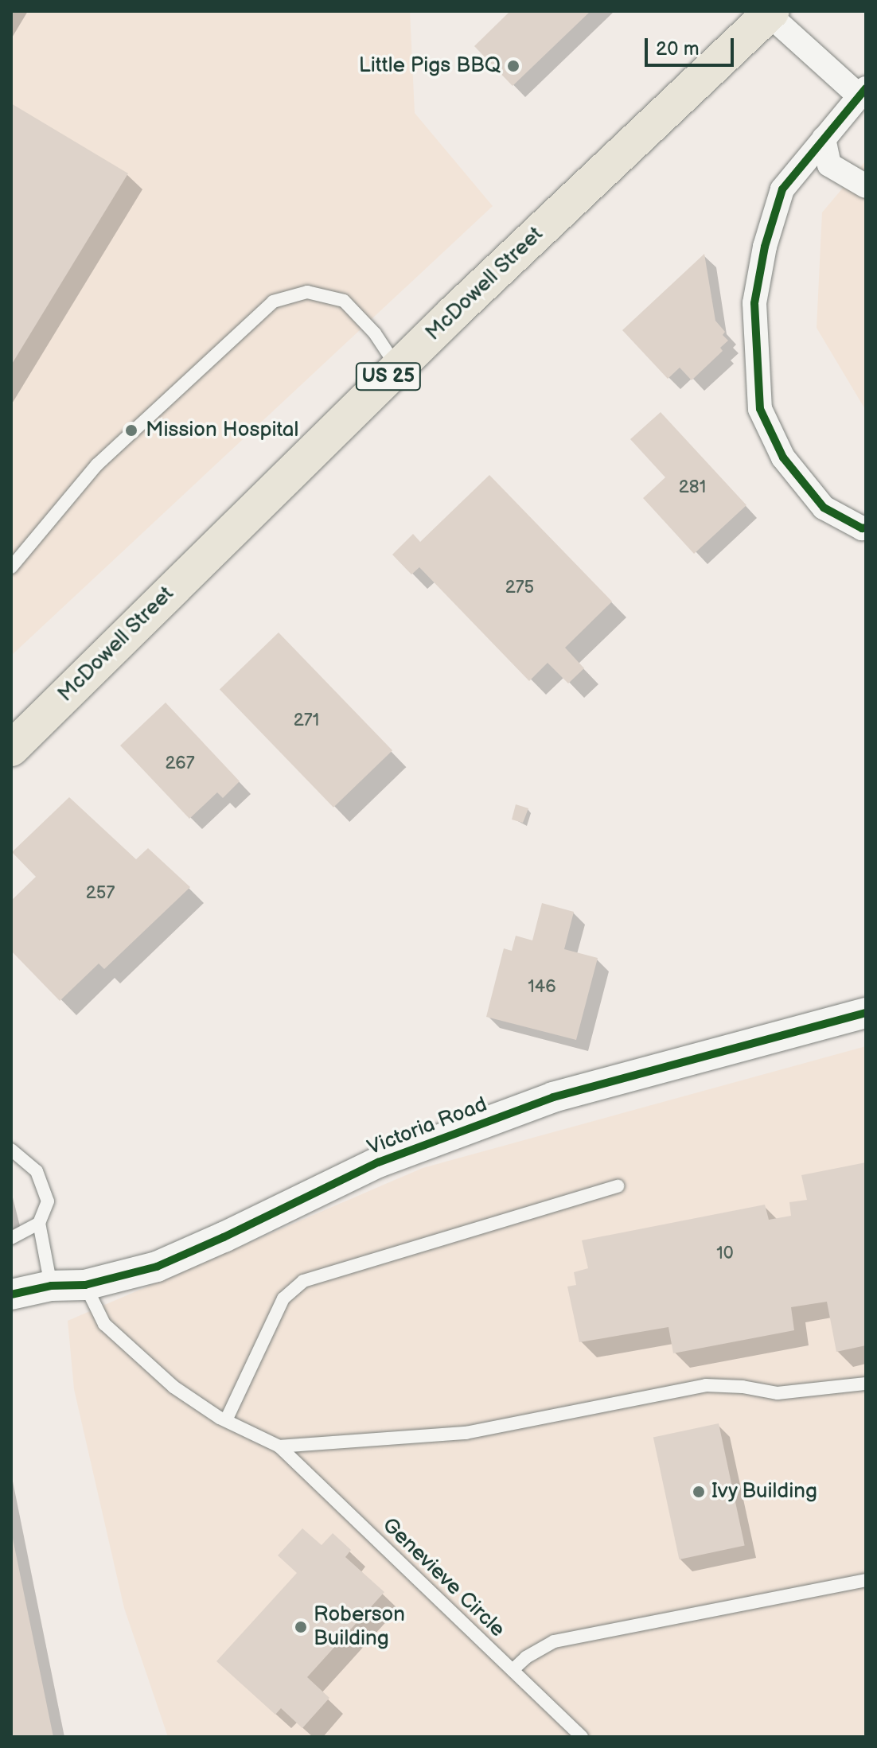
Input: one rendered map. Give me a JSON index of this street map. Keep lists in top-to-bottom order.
{
  "streets": {
    "main road": ["McDowell Street", "US 25"],
    "street": ["Victoria Road"],
    "lane": ["Genevieve Circle"]
  },
  "places": [
    "Little Pigs BBQ",
    "Mission Hospital",
    "Ivy Building",
    "Roberson Building"
  ],
  "house_numbers": [
    "281",
    "275",
    "271",
    "267",
    "257",
    "146",
    "10"
  ],
  "scale_bar": "20 m"
}
